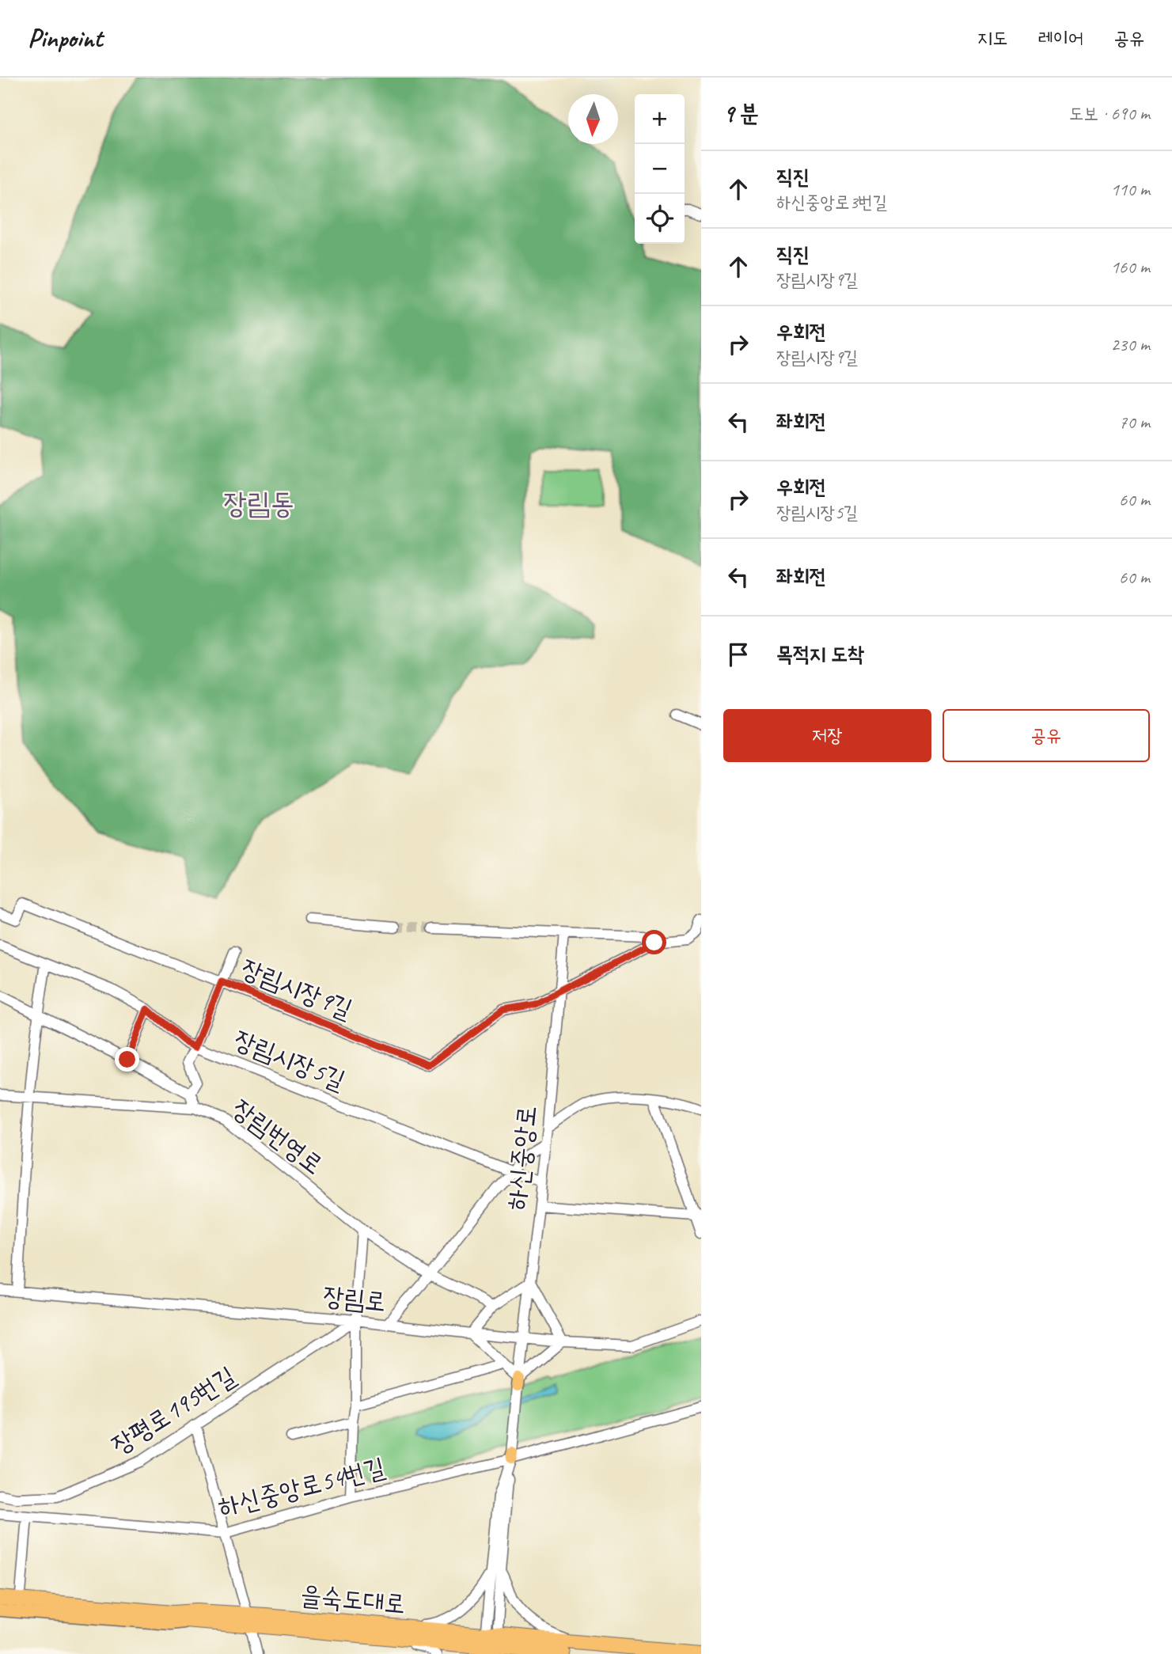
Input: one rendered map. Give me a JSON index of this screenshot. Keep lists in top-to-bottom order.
{
  "streets": {
    "highway": ["을숙도대로"],
    "street": [
      "장림시장9길",
      "장림시장5길",
      "장림번영로",
      "하신중앙로",
      "장림로",
      "장평로195번길",
      "하신중앙로54번길"
    ]
  },
  "crossings": [
    ["장림시장9길", "하신중앙로"],
    ["장림시장5길", "하신중앙로"],
    ["하신중앙로", "장림로"],
    ["하신중앙로", "하신중앙로54번길"],
    ["하신중앙로", "을숙도대로"],
    ["장림로", "장평로195번길"]
  ],
  "districts": ["장림동"],
  "north": "bottom",
  "page": {
    "header": "Pinpoint",
    "nav": ["지도", "레이어", "공유"],
    "heading": ["9 분", "도보 · 690 m"],
    "map_buttons": ["+", "−"],
    "list": [
      ["직진", "하신중앙로3번길", "110 m"],
      ["직진", "장림시장9길", "160 m"],
      ["우회전", "장림시장9길", "230 m"],
      ["좌회전", "70 m"],
      ["우회전", "장림시장5길", "60 m"],
      ["좌회전", "60 m"],
      "목적지 도착"
    ],
    "buttons": ["저장", "공유"]
  }
}
